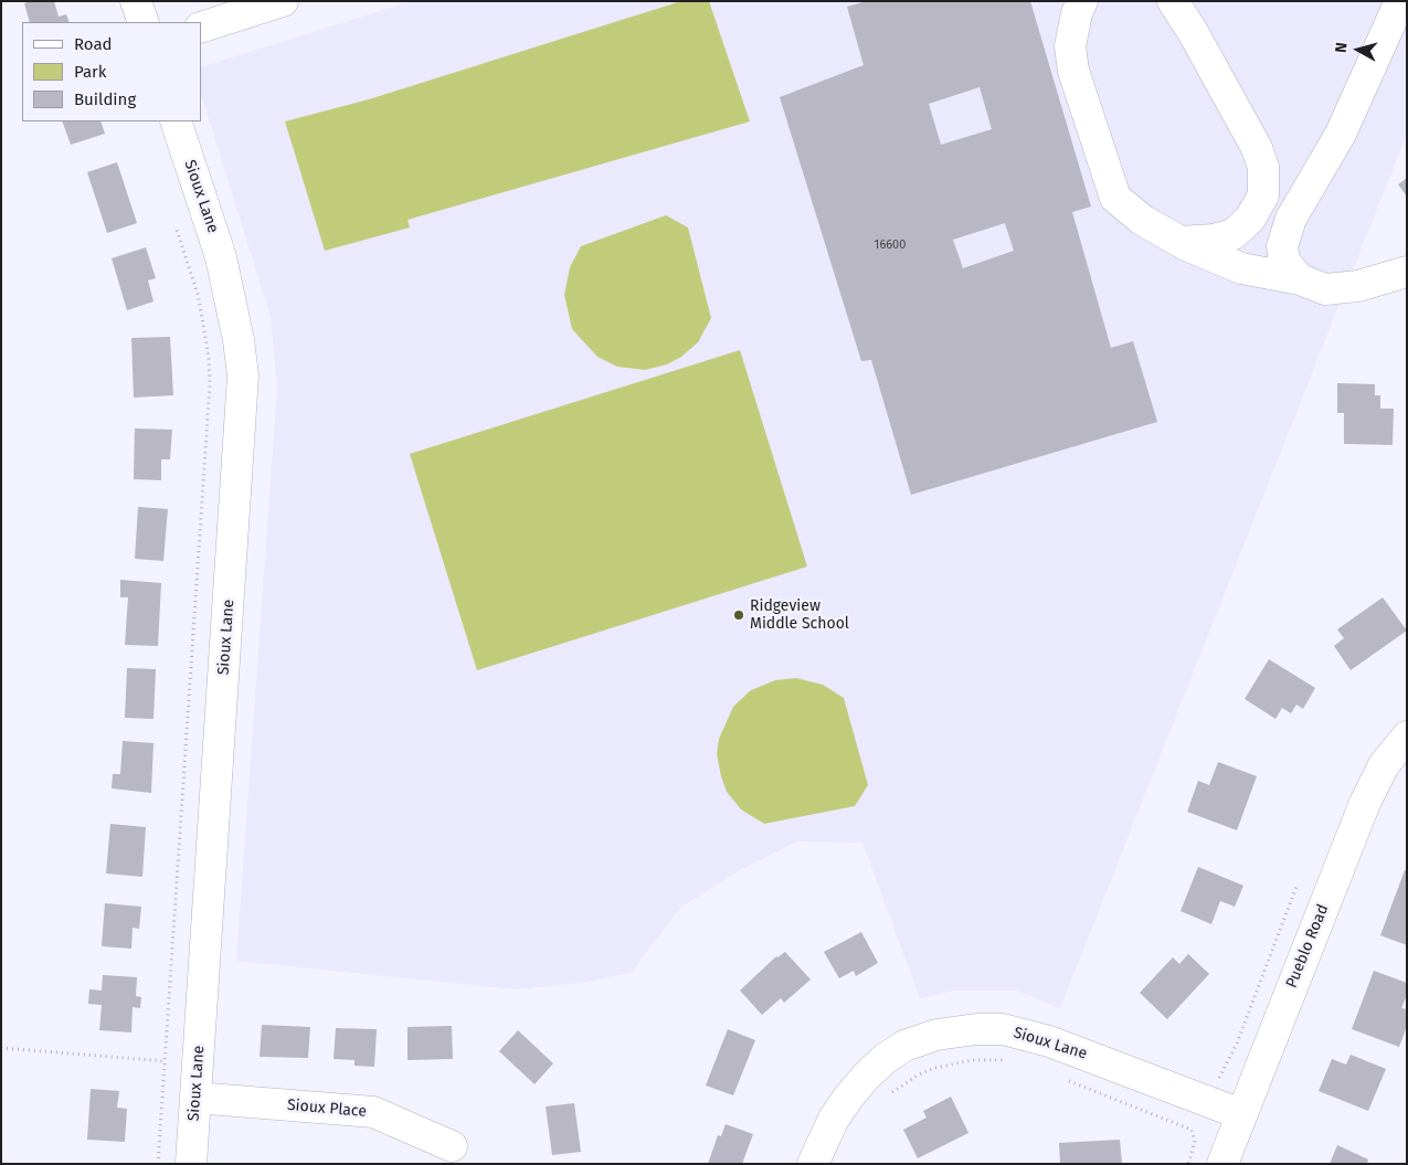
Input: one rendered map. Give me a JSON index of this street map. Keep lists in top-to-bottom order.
{
  "streets": {
    "street": ["Sioux Lane", "Pueblo Road", "Sioux Place"]
  },
  "crossings": [
    ["Sioux Lane", "Pueblo Road"],
    ["Sioux Lane", "Sioux Place"]
  ],
  "places": ["Ridgeview Middle School"],
  "house_numbers": ["16600"],
  "legend": ["Road", "Park", "Building"],
  "north": "left"
}
